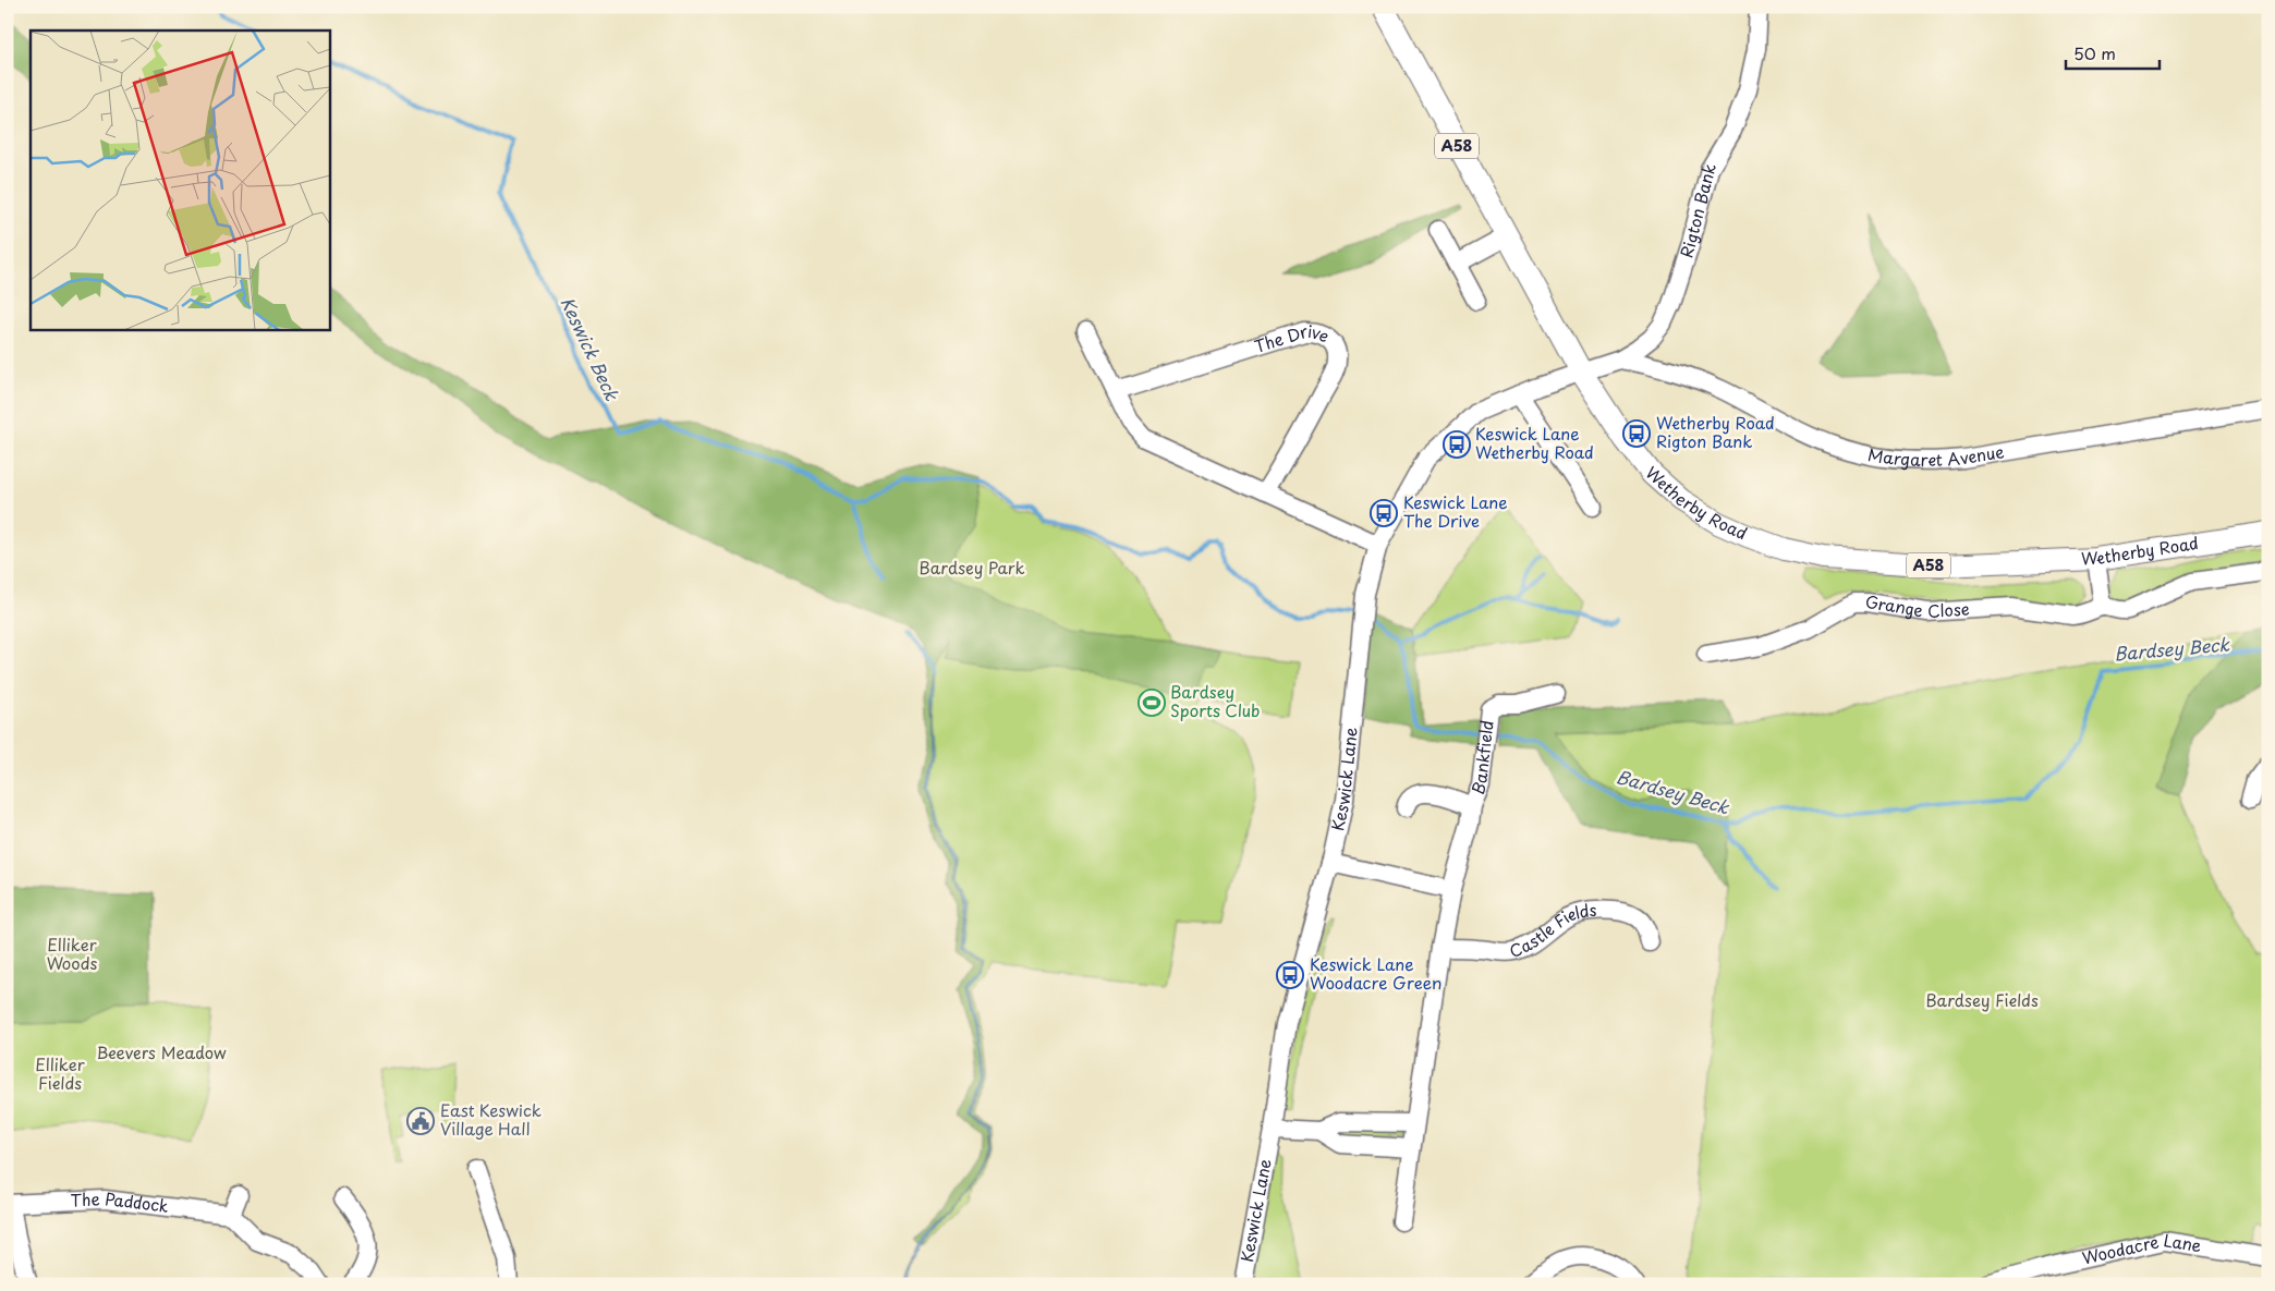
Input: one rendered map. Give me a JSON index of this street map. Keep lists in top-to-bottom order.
{
  "streets": {
    "main road": ["A58", "Wetherby Road"],
    "street": [
      "Rigton Bank",
      "The Drive",
      "Margaret Avenue",
      "Grange Close",
      "Bankfield",
      "Keswick Lane",
      "Castle Fields",
      "The Paddock",
      "Woodacre Lane"
    ]
  },
  "crossings": [
    ["Rigton Bank", "Margaret Avenue"],
    ["Rigton Bank", "Wetherby Road"],
    ["Rigton Bank", "Keswick Lane"],
    ["Wetherby Road", "Keswick Lane"],
    ["Bankfield", "Castle Fields"]
  ],
  "water": ["Keswick Beck", "Bardsey Beck"],
  "parks": [
    "Bardsey Park",
    "Elliker Woods",
    "Bardsey Fields",
    "Beevers Meadow",
    "Elliker Fields"
  ],
  "places": {
    "bus stop": [
      "Wetherby Road Rigton Bank",
      "Keswick Lane Wetherby Road",
      "Keswick Lane The Drive",
      "Keswick Lane Woodacre Green"
    ],
    "sports": ["Bardsey Sports Club"],
    "public building": ["East Keswick Village Hall"]
  },
  "scale_bar": "50 m"
}
